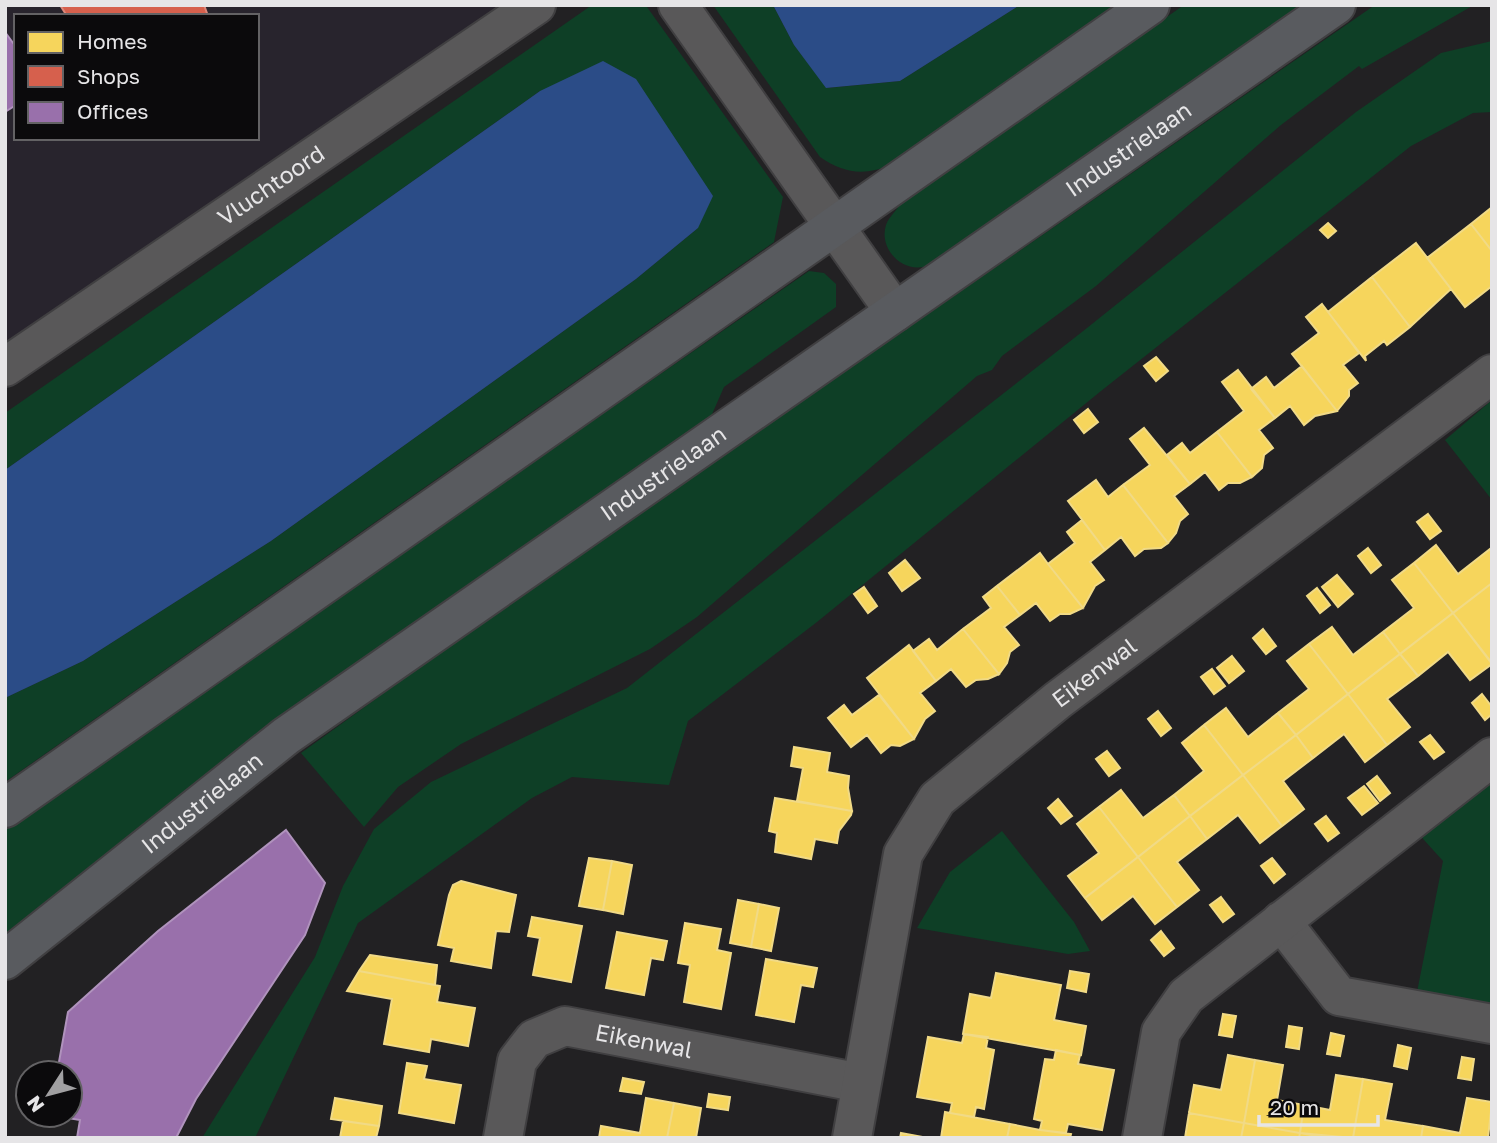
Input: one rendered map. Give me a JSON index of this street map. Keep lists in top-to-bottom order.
{
  "streets": {
    "main road": ["Industrielaan"],
    "street": ["Vluchtoord", "Eikenwal"]
  },
  "legend": ["Homes", "Shops", "Offices"],
  "scale_bar": "20 m",
  "north": "bottom left"
}
